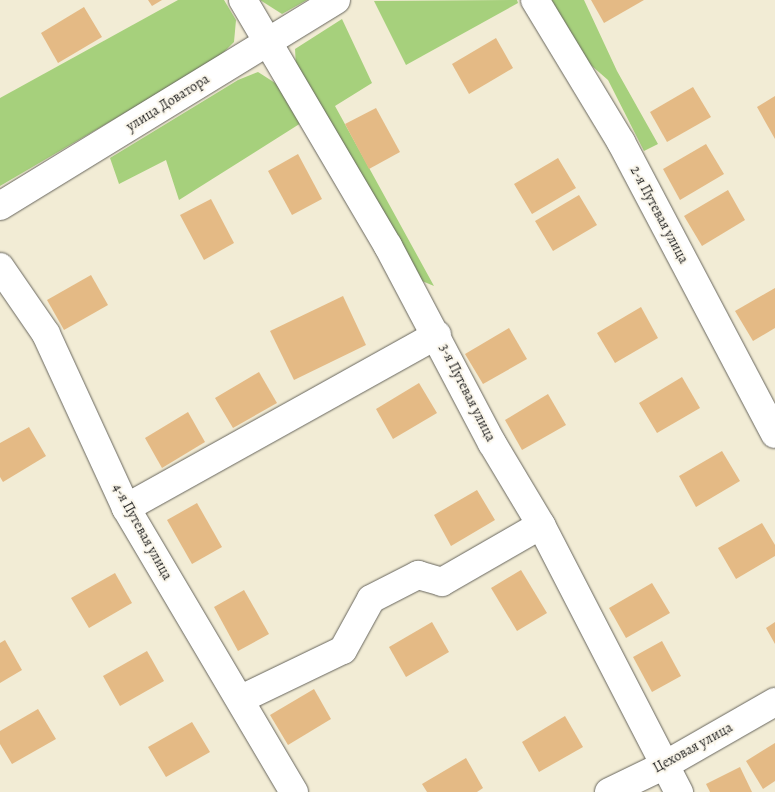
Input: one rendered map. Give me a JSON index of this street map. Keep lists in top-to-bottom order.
{
  "streets": {
    "street": [
      "улица Доватора",
      "2-я Путевая улица",
      "3-я Путевая улица",
      "4-я Путевая улица",
      "Цеховая улица"
    ]
  },
  "crossings": [
    ["улица Доватора", "3-я Путевая улица"],
    ["3-я Путевая улица", "Цеховая улица"]
  ]
}
